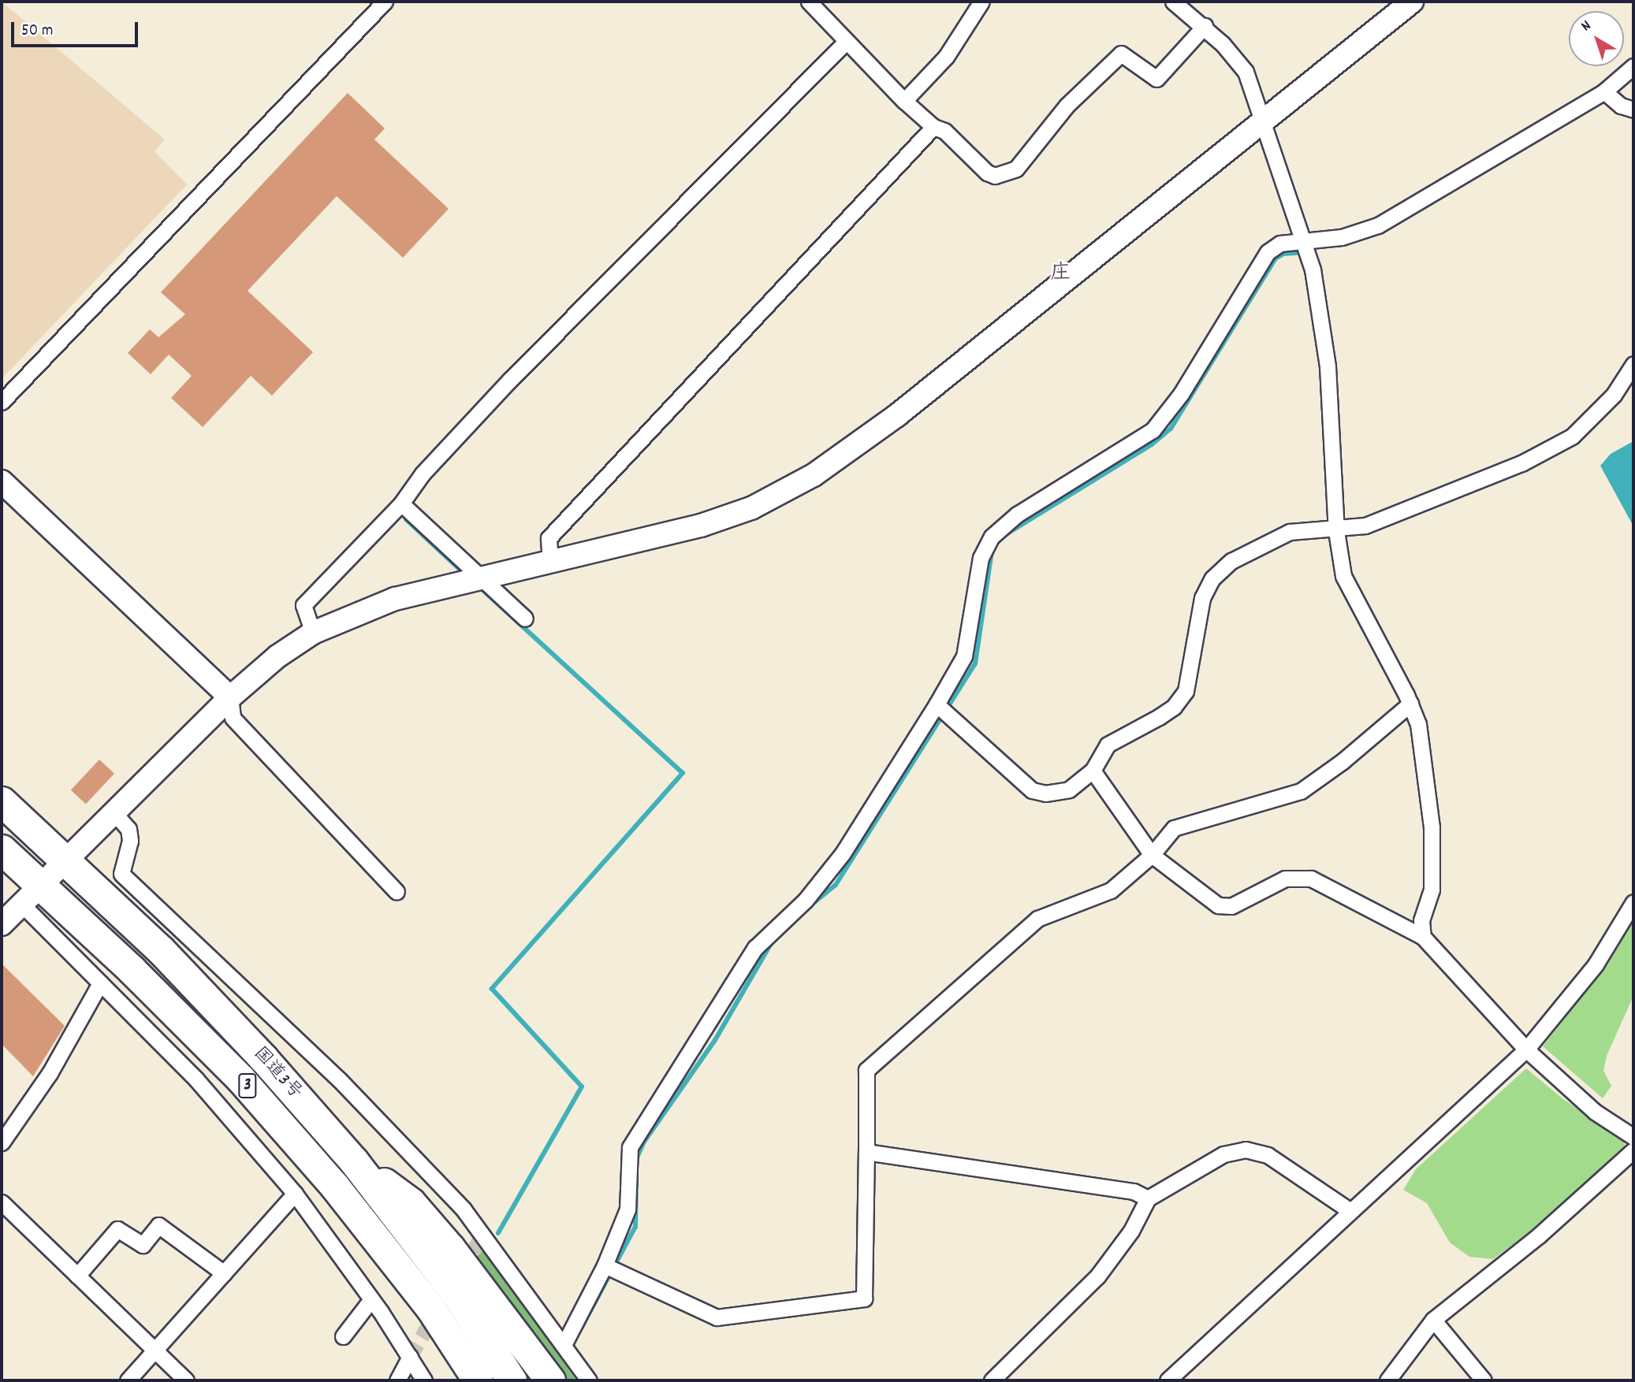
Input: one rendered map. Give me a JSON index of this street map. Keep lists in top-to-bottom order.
{
  "streets": {
    "highway": ["国道3号", "3"]
  },
  "districts": ["庄"],
  "scale_bar": "50 m",
  "north": "top left"
}
